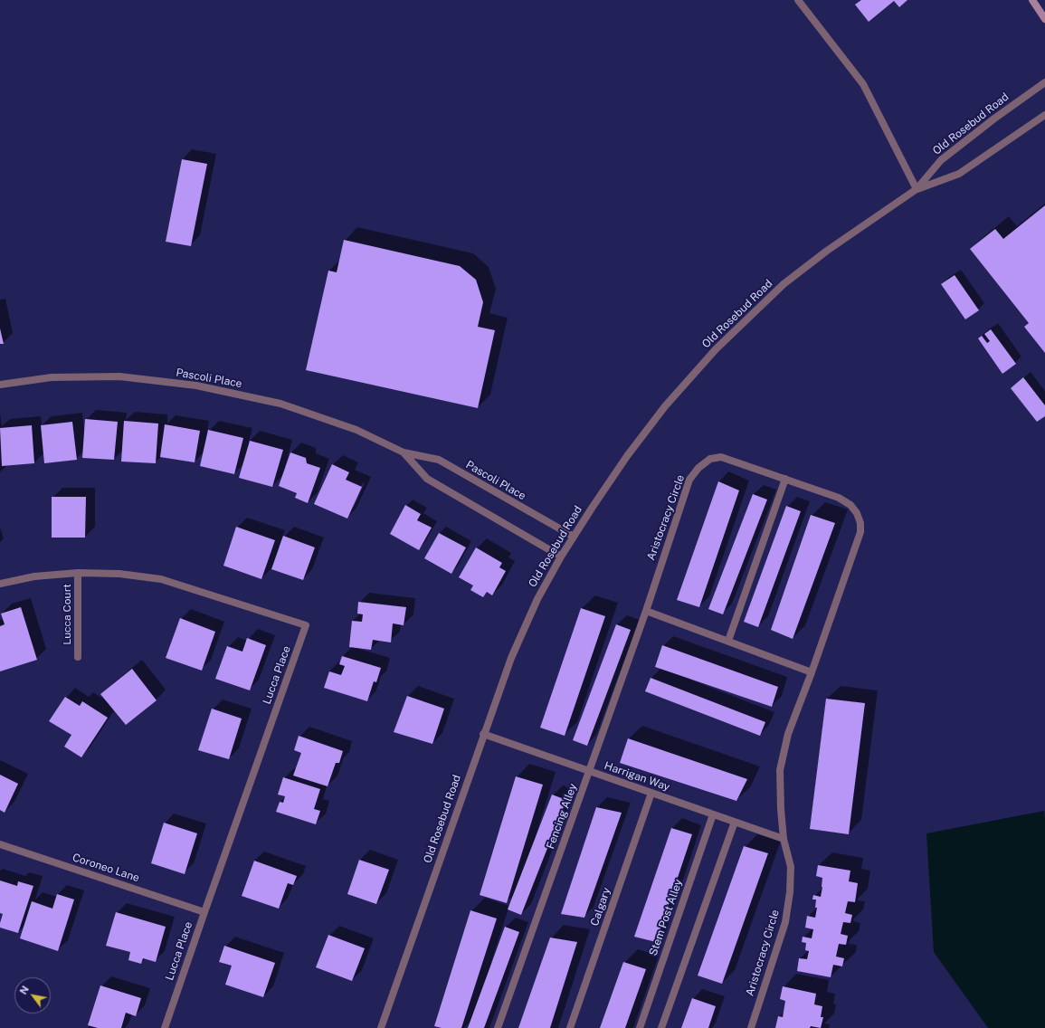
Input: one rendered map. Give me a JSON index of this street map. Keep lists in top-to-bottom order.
{
  "streets": {
    "street": [
      "Old Rosebud Road",
      "Pascoli Place",
      "Aristocracy Circle",
      "Lucca Court",
      "Lucca Place",
      "Harrigan Way",
      "Fencing Alley",
      "Coroneo Lane",
      "Calgary",
      "Stem Post Alley"
    ]
  },
  "crossings": [
    ["Old Rosebud Road", "Pascoli Place"],
    ["Old Rosebud Road", "Harrigan Way"],
    ["Aristocracy Circle", "Harrigan Way"],
    ["Aristocracy Circle", "Fencing Alley"],
    ["Lucca Court", "Lucca Place"],
    ["Lucca Place", "Coroneo Lane"],
    ["Harrigan Way", "Fencing Alley"],
    ["Harrigan Way", "Calgary"],
    ["Harrigan Way", "Stem Post Alley"]
  ],
  "north": "top left"
}
